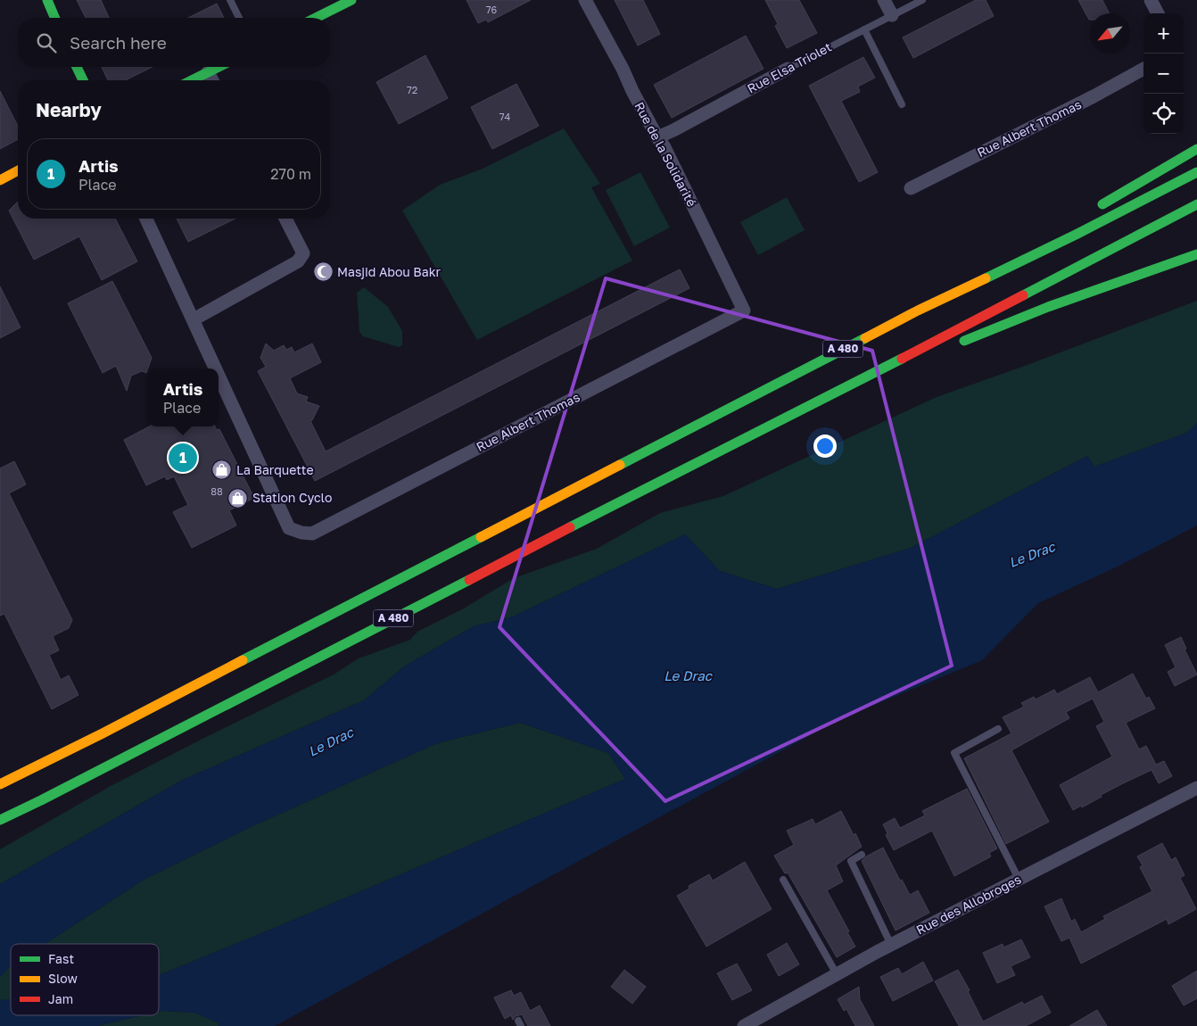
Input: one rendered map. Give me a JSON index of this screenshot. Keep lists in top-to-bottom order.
{
  "streets": {
    "main road": ["A 480"],
    "street": [
      "Rue Elsa Triolet",
      "Rue Albert Thomas",
      "Rue de la Solidarité",
      "Rue des Allobroges"
    ]
  },
  "crossings": [
    ["Rue Elsa Triolet", "Rue de la Solidarité"],
    ["Rue Albert Thomas", "Rue de la Solidarité"]
  ],
  "water": ["Le Drac"],
  "places": {
    "mosque": ["Masjid Abou Bakr"],
    "shop": ["La Barquette", "Station Cyclo"]
  },
  "house_numbers": [
    "76",
    "72",
    "74",
    "88"
  ],
  "legend": ["Fast", "Slow", "Jam"],
  "north": "bottom left",
  "page": {
    "map_buttons": ["+", "−"],
    "search": "Search here",
    "heading": "Nearby",
    "list": [
      {
        "mark": "1",
        "name": "Artis",
        "note": "Place",
        "value": "270 m"
      }
    ],
    "popup": ["Artis", "Place"],
    "pins": "1"
  }
}
